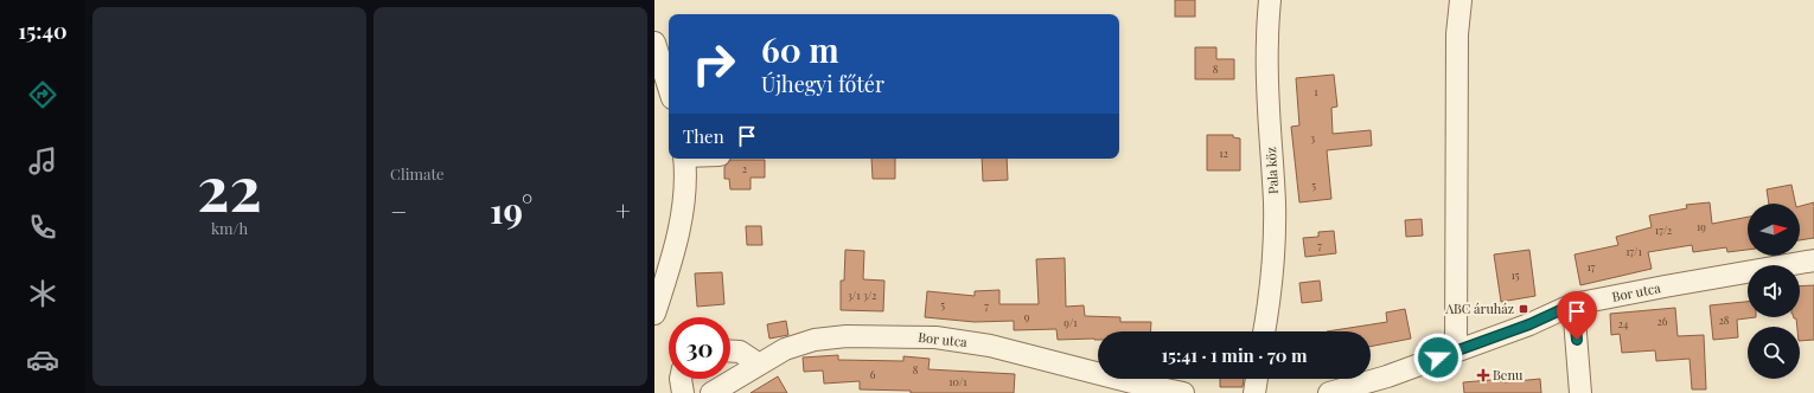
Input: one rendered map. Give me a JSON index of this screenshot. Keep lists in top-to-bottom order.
{
  "streets": {
    "street": ["Pala köz", "Bor utca"]
  },
  "places": {
    "transit": ["ABC áruház"],
    "health": ["Benu"]
  },
  "house_numbers": [
    "8",
    "1",
    "3",
    "12",
    "2",
    "5",
    "19",
    "17/2",
    "7",
    "17/1",
    "17",
    "15",
    "3/1 3/2",
    "5",
    "7",
    "9",
    "28",
    "26",
    "9/1",
    "24",
    "8",
    "6",
    "10/1"
  ],
  "north": "right",
  "page": {
    "tabs": "15:40",
    "tile": [
      ["22", "km/h"],
      "Climate"
    ],
    "turn": ["60 m", "Újhegyi főtér"],
    "then": "Then",
    "heat": ["−", "19°", "+"],
    "limit": "30",
    "trip": "15:41 · 1 min · 70 m"
  }
}
